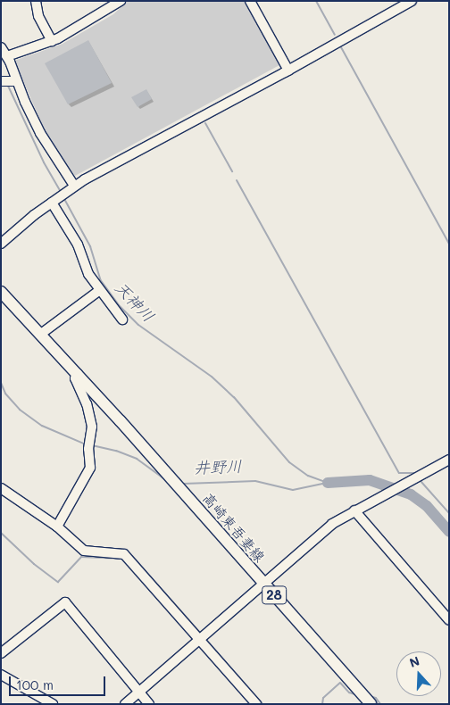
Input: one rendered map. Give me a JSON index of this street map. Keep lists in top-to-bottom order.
{
  "streets": {
    "main road": ["高崎東吾妻線", "28"]
  },
  "water": ["天神川", "井野川"],
  "scale_bar": "100 m",
  "north": "top"
}
